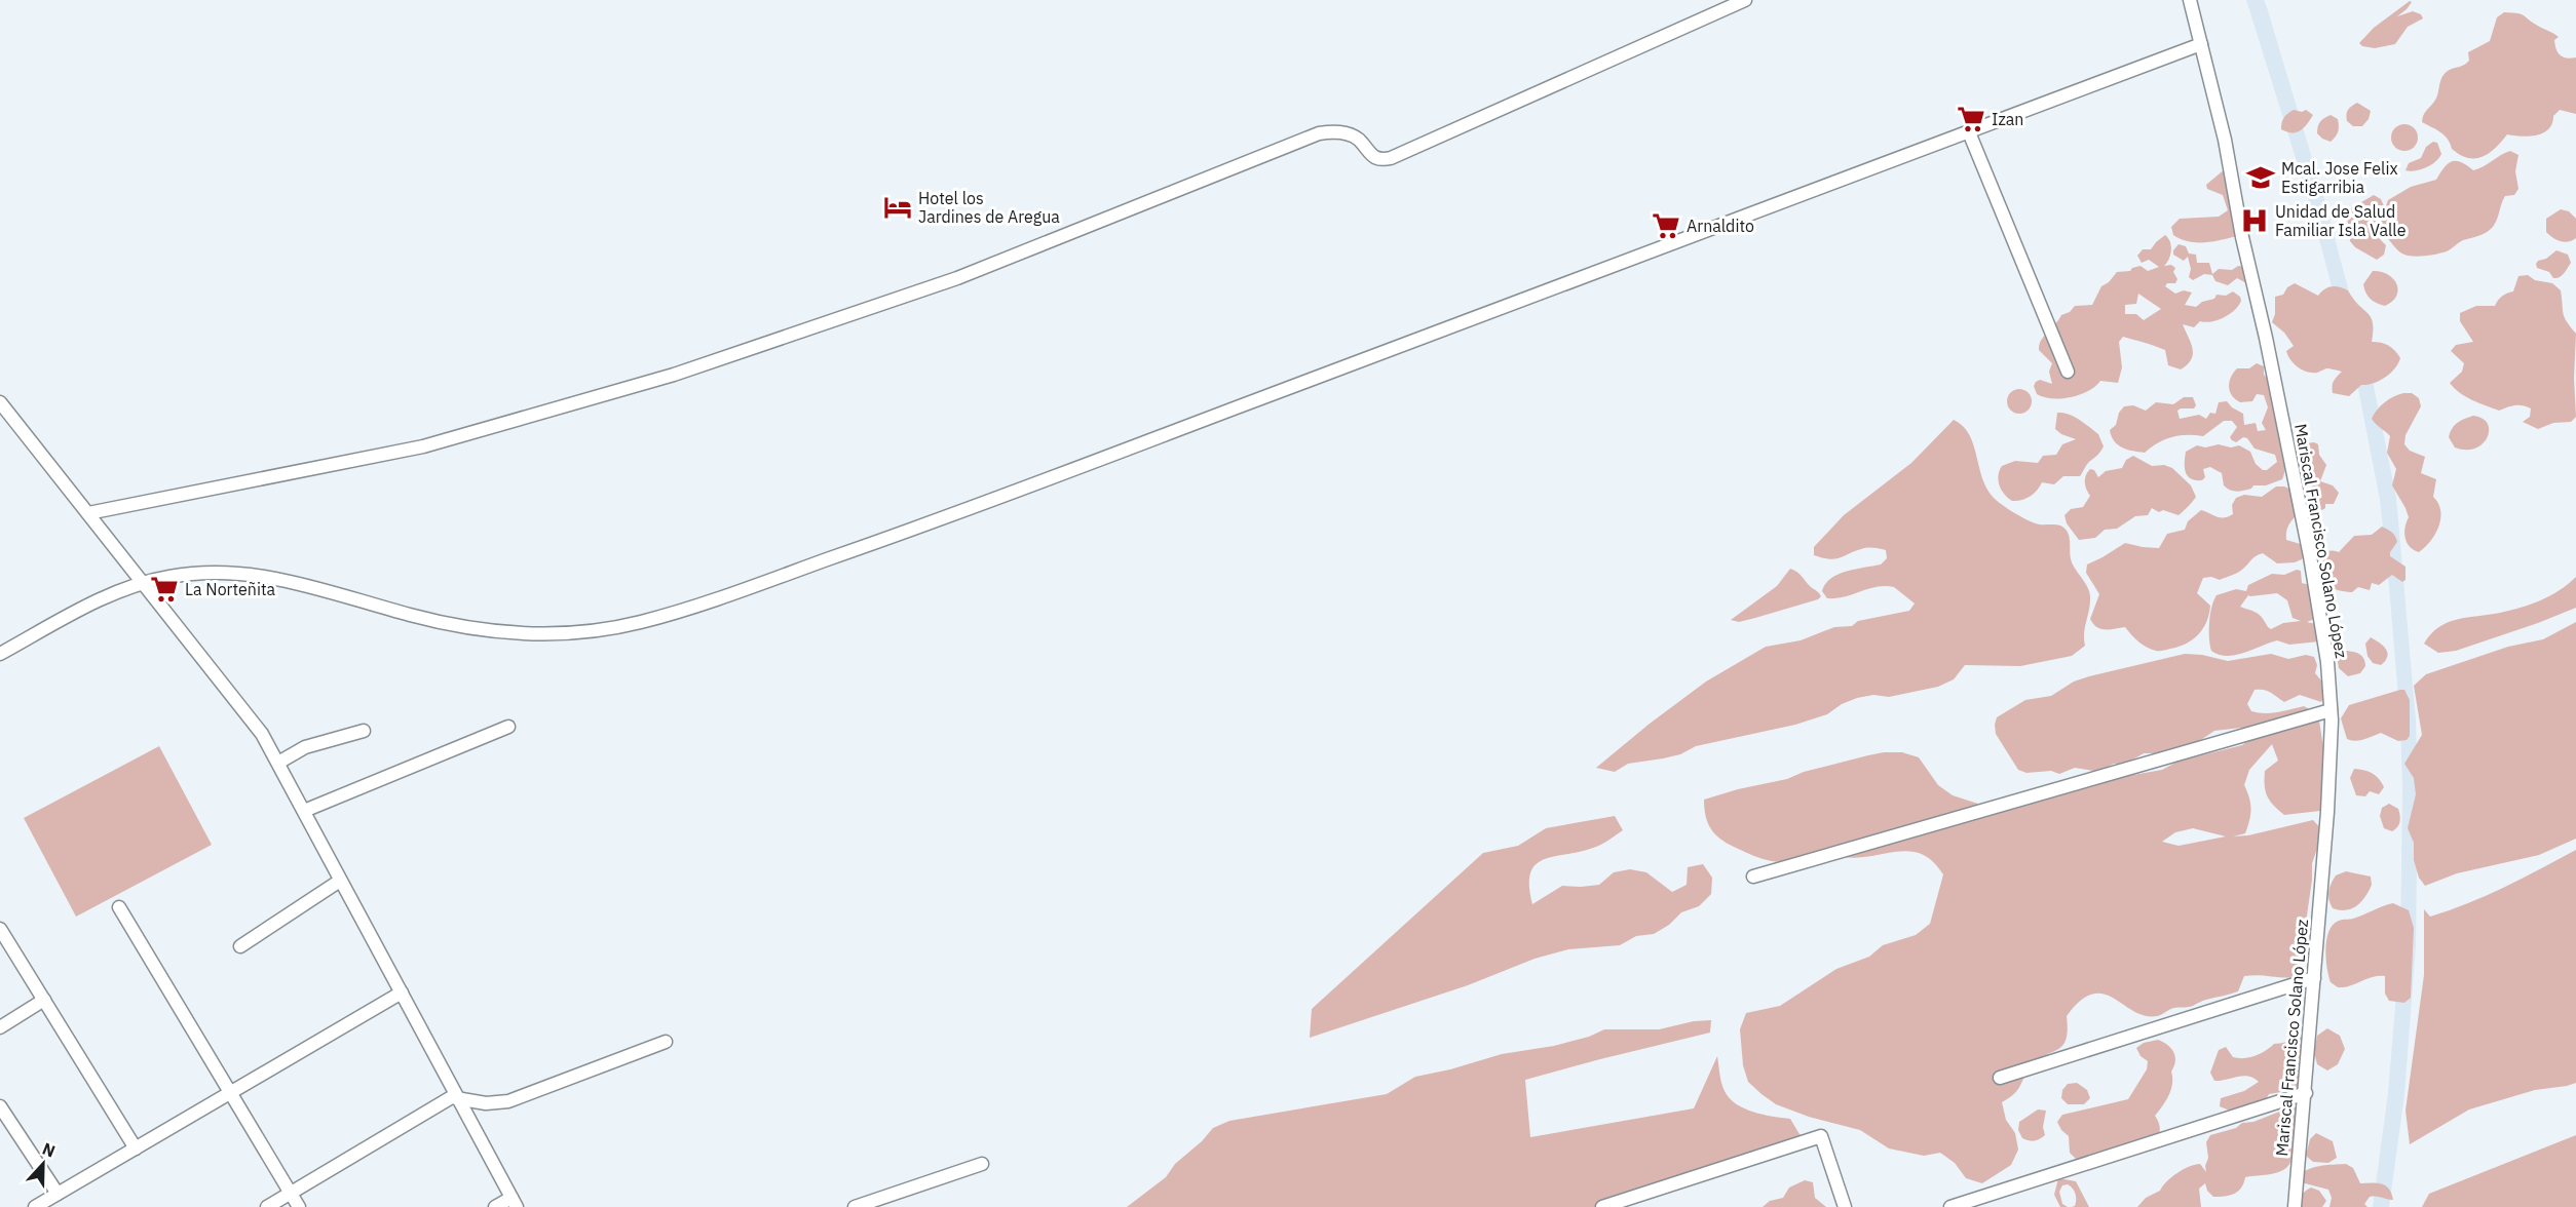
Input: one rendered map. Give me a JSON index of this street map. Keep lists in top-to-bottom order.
{
  "streets": {
    "street": ["Mariscal Francisco Solano López"]
  },
  "places": {
    "supermarket": ["Izan", "Arnaldito", "La Norteñita"],
    "school or university": ["Mcal. Jose Felix Estigarribia"],
    "hotel": ["Hotel los Jardines de Aregua"],
    "hospital": ["Unidad de Salud Familiar Isla Valle"]
  },
  "north": "top"
}
